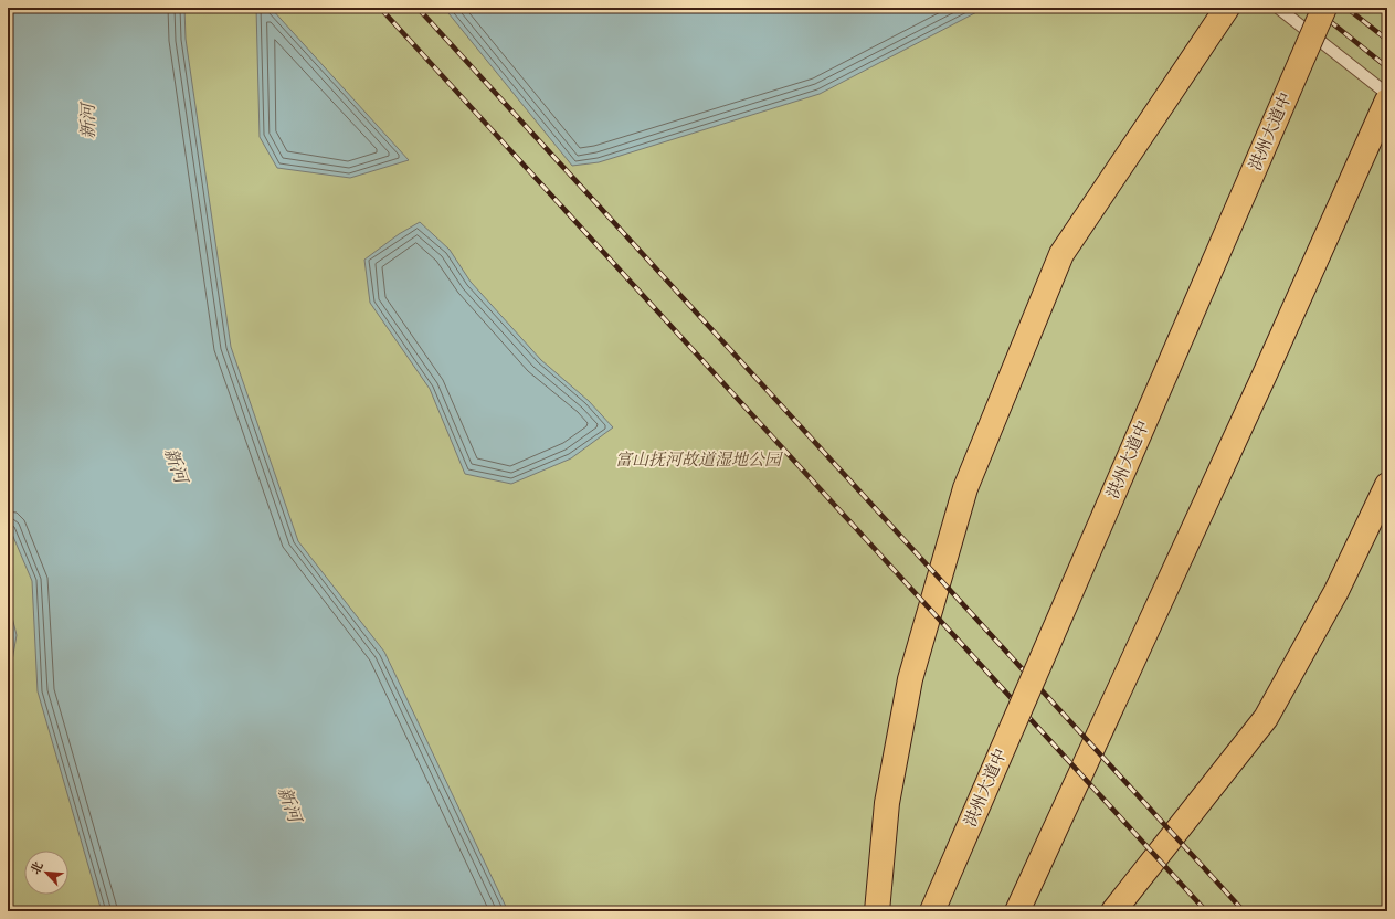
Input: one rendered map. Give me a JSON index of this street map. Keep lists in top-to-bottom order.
{
  "streets": {
    "main road": ["洪州大道中"]
  },
  "water": ["新河"],
  "parks": ["富山抚河故道湿地公园"],
  "north": "top left"
}
